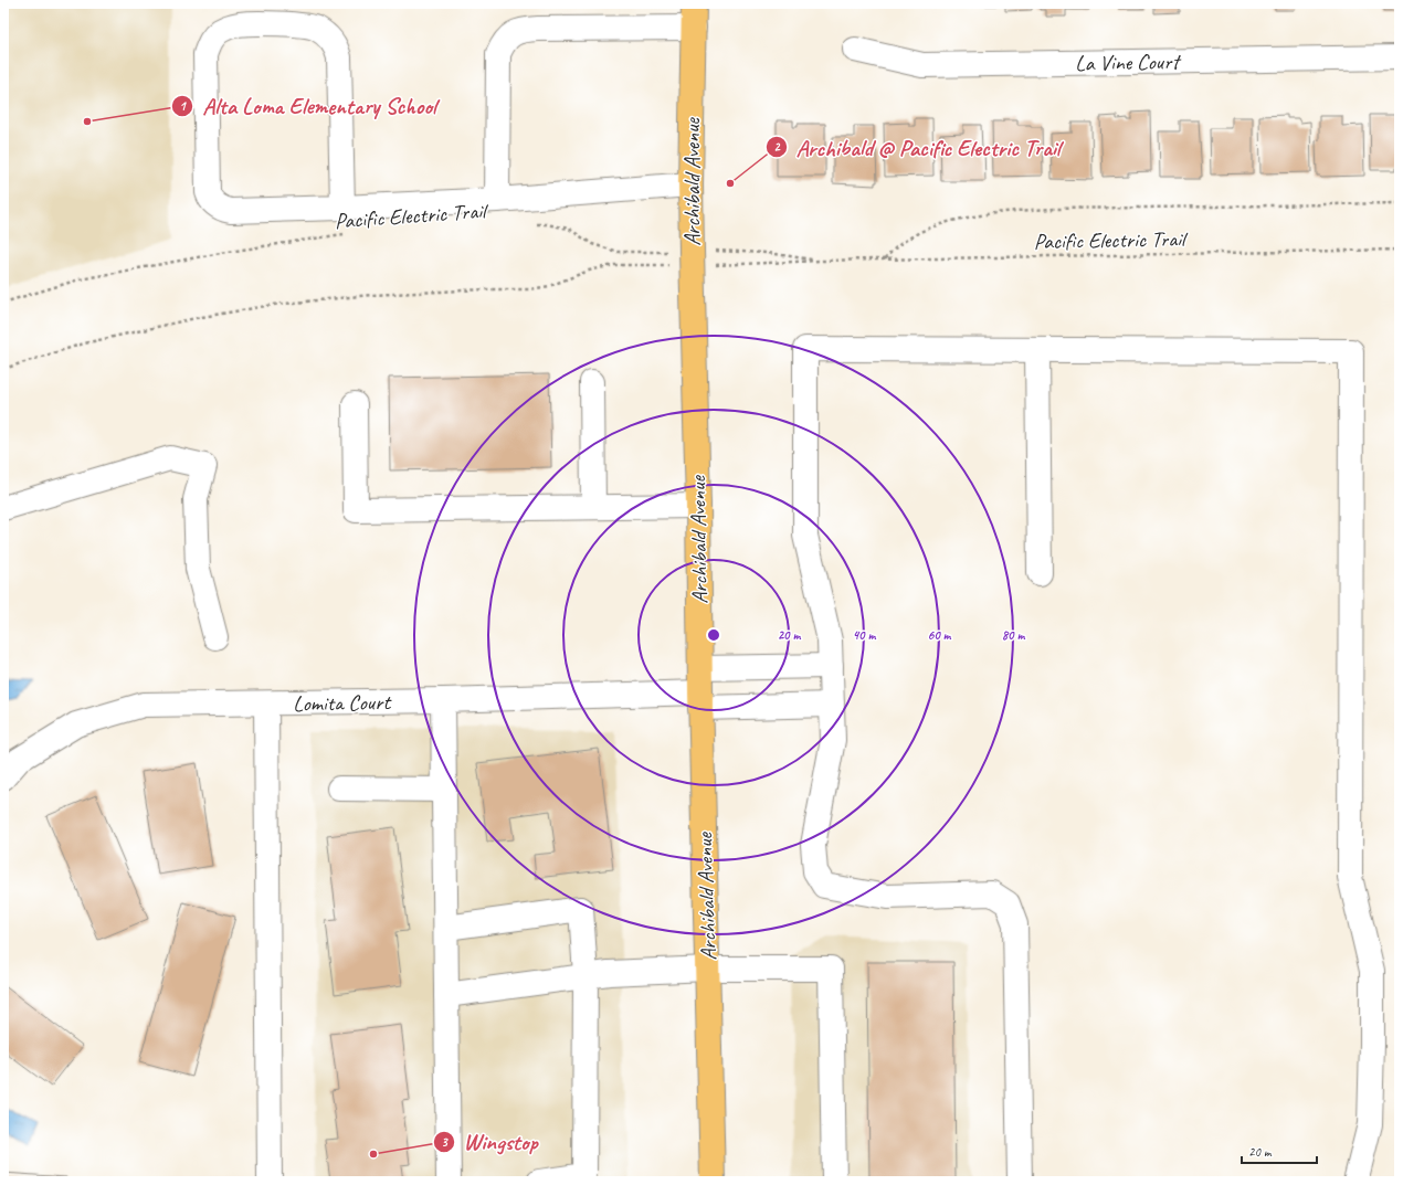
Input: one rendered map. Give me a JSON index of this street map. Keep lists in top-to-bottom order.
{
  "streets": {
    "main road": ["Archibald Avenue"],
    "street": ["La Vine Court", "Lomita Court"],
    "path": ["Pacific Electric Trail"]
  },
  "crossings": [
    ["Archibald Avenue", "Pacific Electric Trail"],
    ["Archibald Avenue", "Lomita Court"]
  ],
  "places": ["Alta Loma Elementary School", "Archibald @ Pacific Electric Trail", "Wingstop"],
  "scale_bar": "20 m",
  "rings": [
    "20 m",
    "40 m",
    "60 m",
    "80 m"
  ]
}
